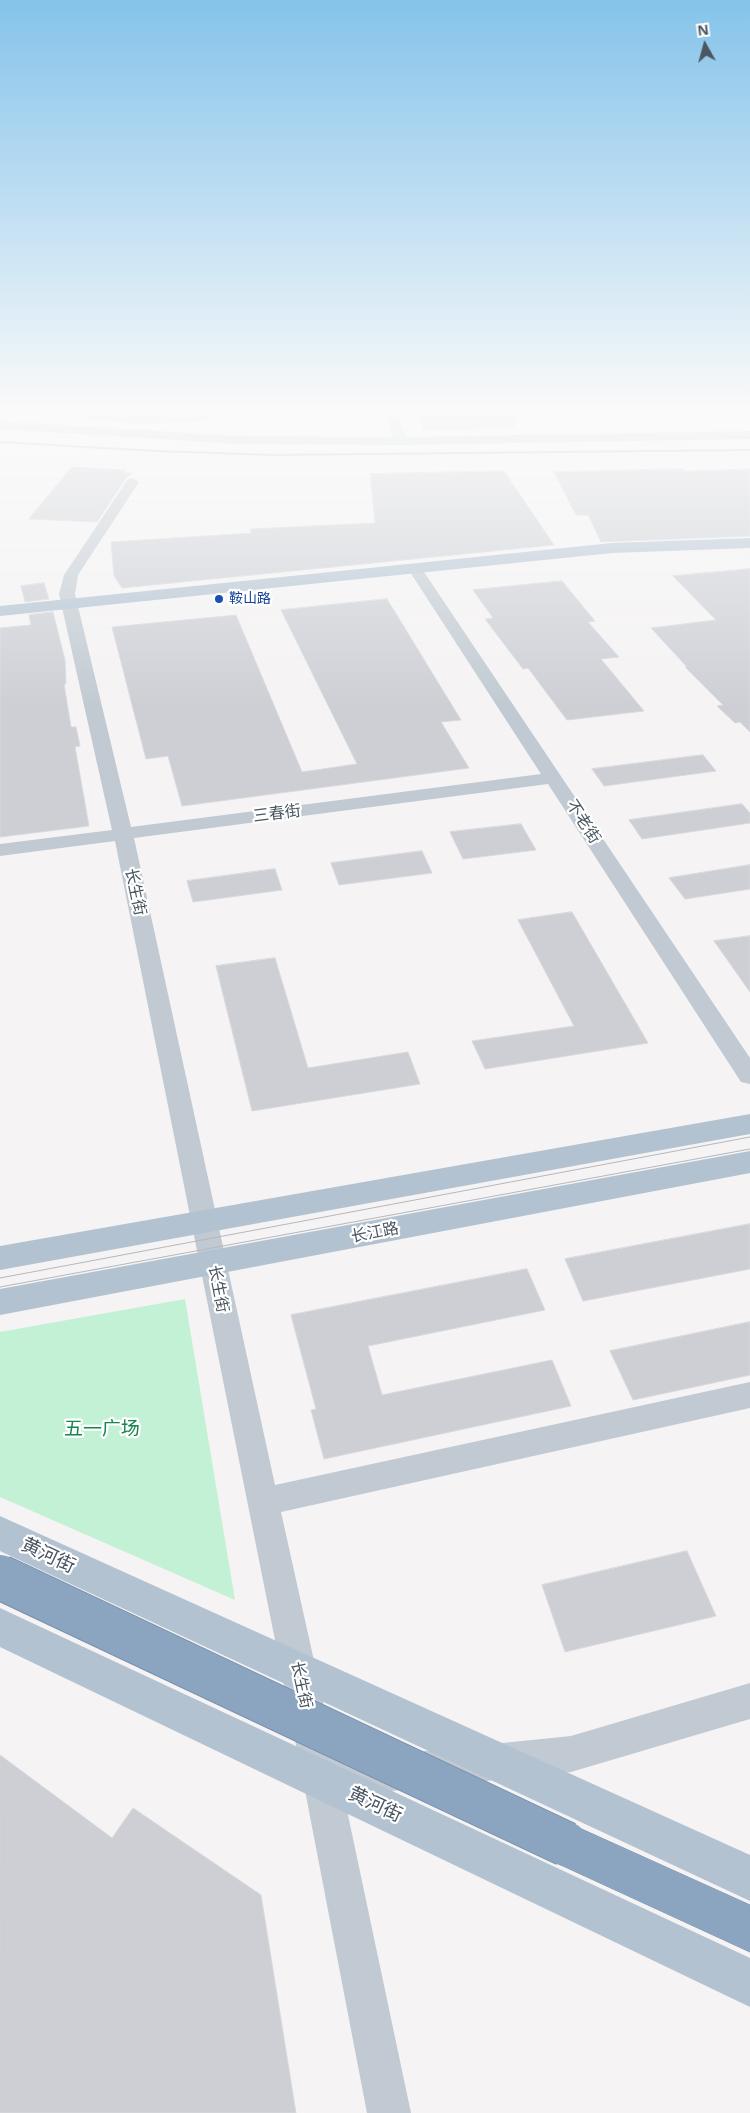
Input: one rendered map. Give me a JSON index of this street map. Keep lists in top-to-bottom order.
{
  "streets": {
    "main road": ["长江路", "黄河街"],
    "street": ["三春街", "不老街", "长生街"]
  },
  "crossings": [
    ["三春街", "不老街"],
    ["三春街", "长生街"],
    ["长生街", "长江路"],
    ["长生街", "黄河街"]
  ],
  "parks": ["五一广场"],
  "places": ["鞍山路"],
  "north": "top"
}
